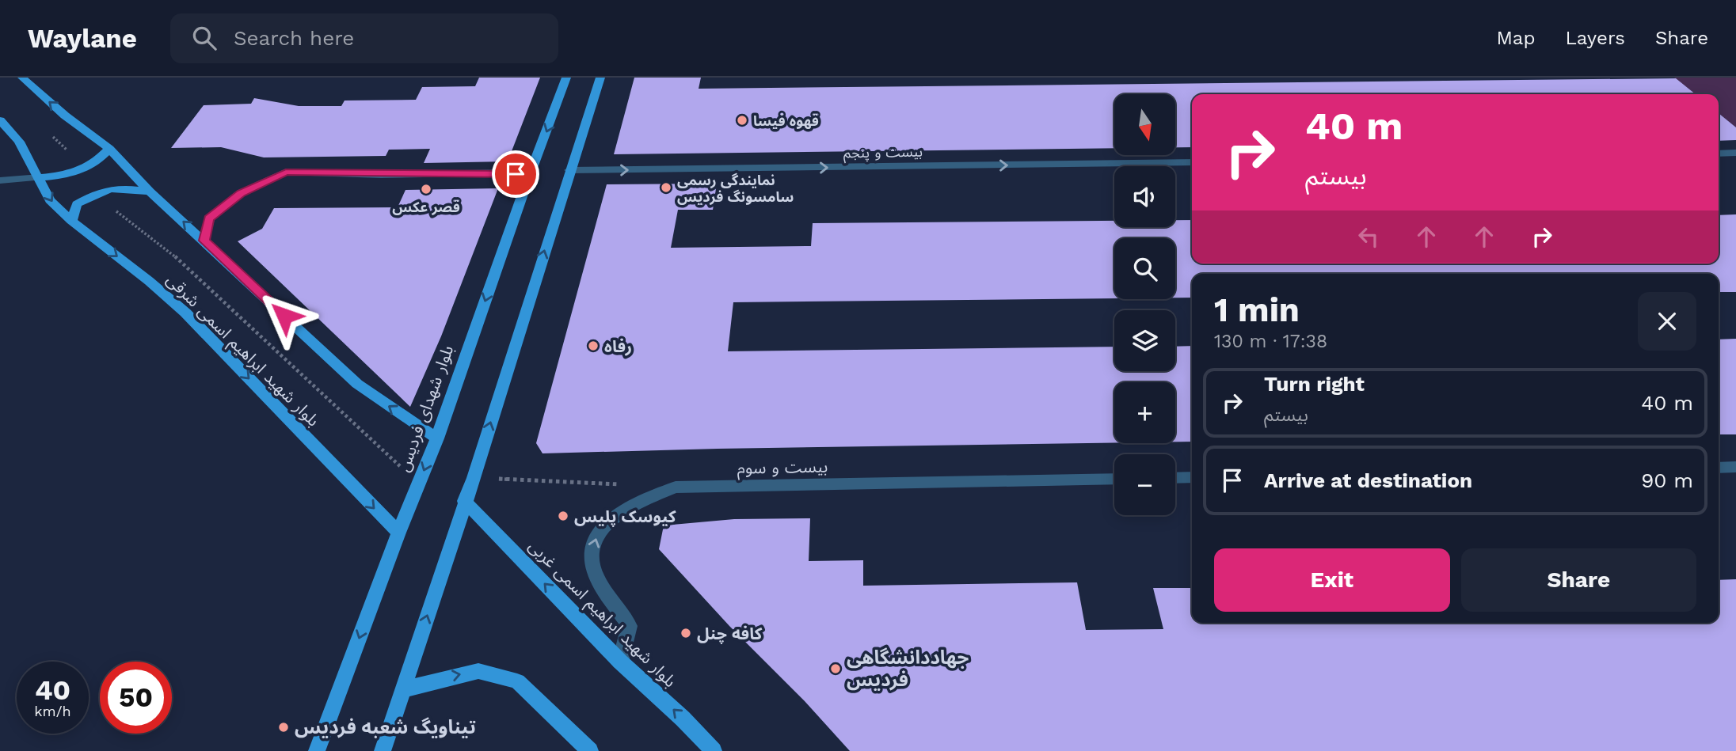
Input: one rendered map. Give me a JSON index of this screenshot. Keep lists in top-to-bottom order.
{
  "streets": {
    "main road": ["بلوار شهید ابراهیم اسمی شرقی", "بلوار شهدای فردیس", "بلوار شهید ابراهیم اسمی غربی"],
    "street": ["بیست و پنجم", "بیست و سوم"]
  },
  "crossings": [
    ["بلوار شهید ابراهیم اسمی شرقی", "بلوار شهدای فردیس"],
    ["بیست و سوم", "بلوار شهید ابراهیم اسمی غربی"]
  ],
  "one_way": ["بیست و پنجم", "بلوار شهید ابراهیم اسمی غربی"],
  "places": [
    "قهوه فیسا",
    "نمایندگی رسمی سامسونگ فردیس",
    "قصر عکس",
    "رفاه",
    "کیوسک پلیس",
    "کافه چنل",
    "جهاددانشگاهی فردیس",
    "تیناویگ شعبه فردیس"
  ],
  "north": "bottom",
  "page": {
    "header": "Waylane",
    "search": "Search here",
    "nav": ["Map", "Layers", "Share"],
    "map_buttons": ["+", "−"],
    "turn": ["40 m", "بیستم"],
    "heading": ["1 min", "130 m · 17:38"],
    "list": [
      {
        "name": "Turn right",
        "note": "بیستم",
        "value": "40 m"
      },
      {
        "name": "Arrive at destination",
        "value": "90 m"
      }
    ],
    "buttons": ["Exit", "Share"],
    "speed": "40 km/h",
    "limit": "50"
  }
}
